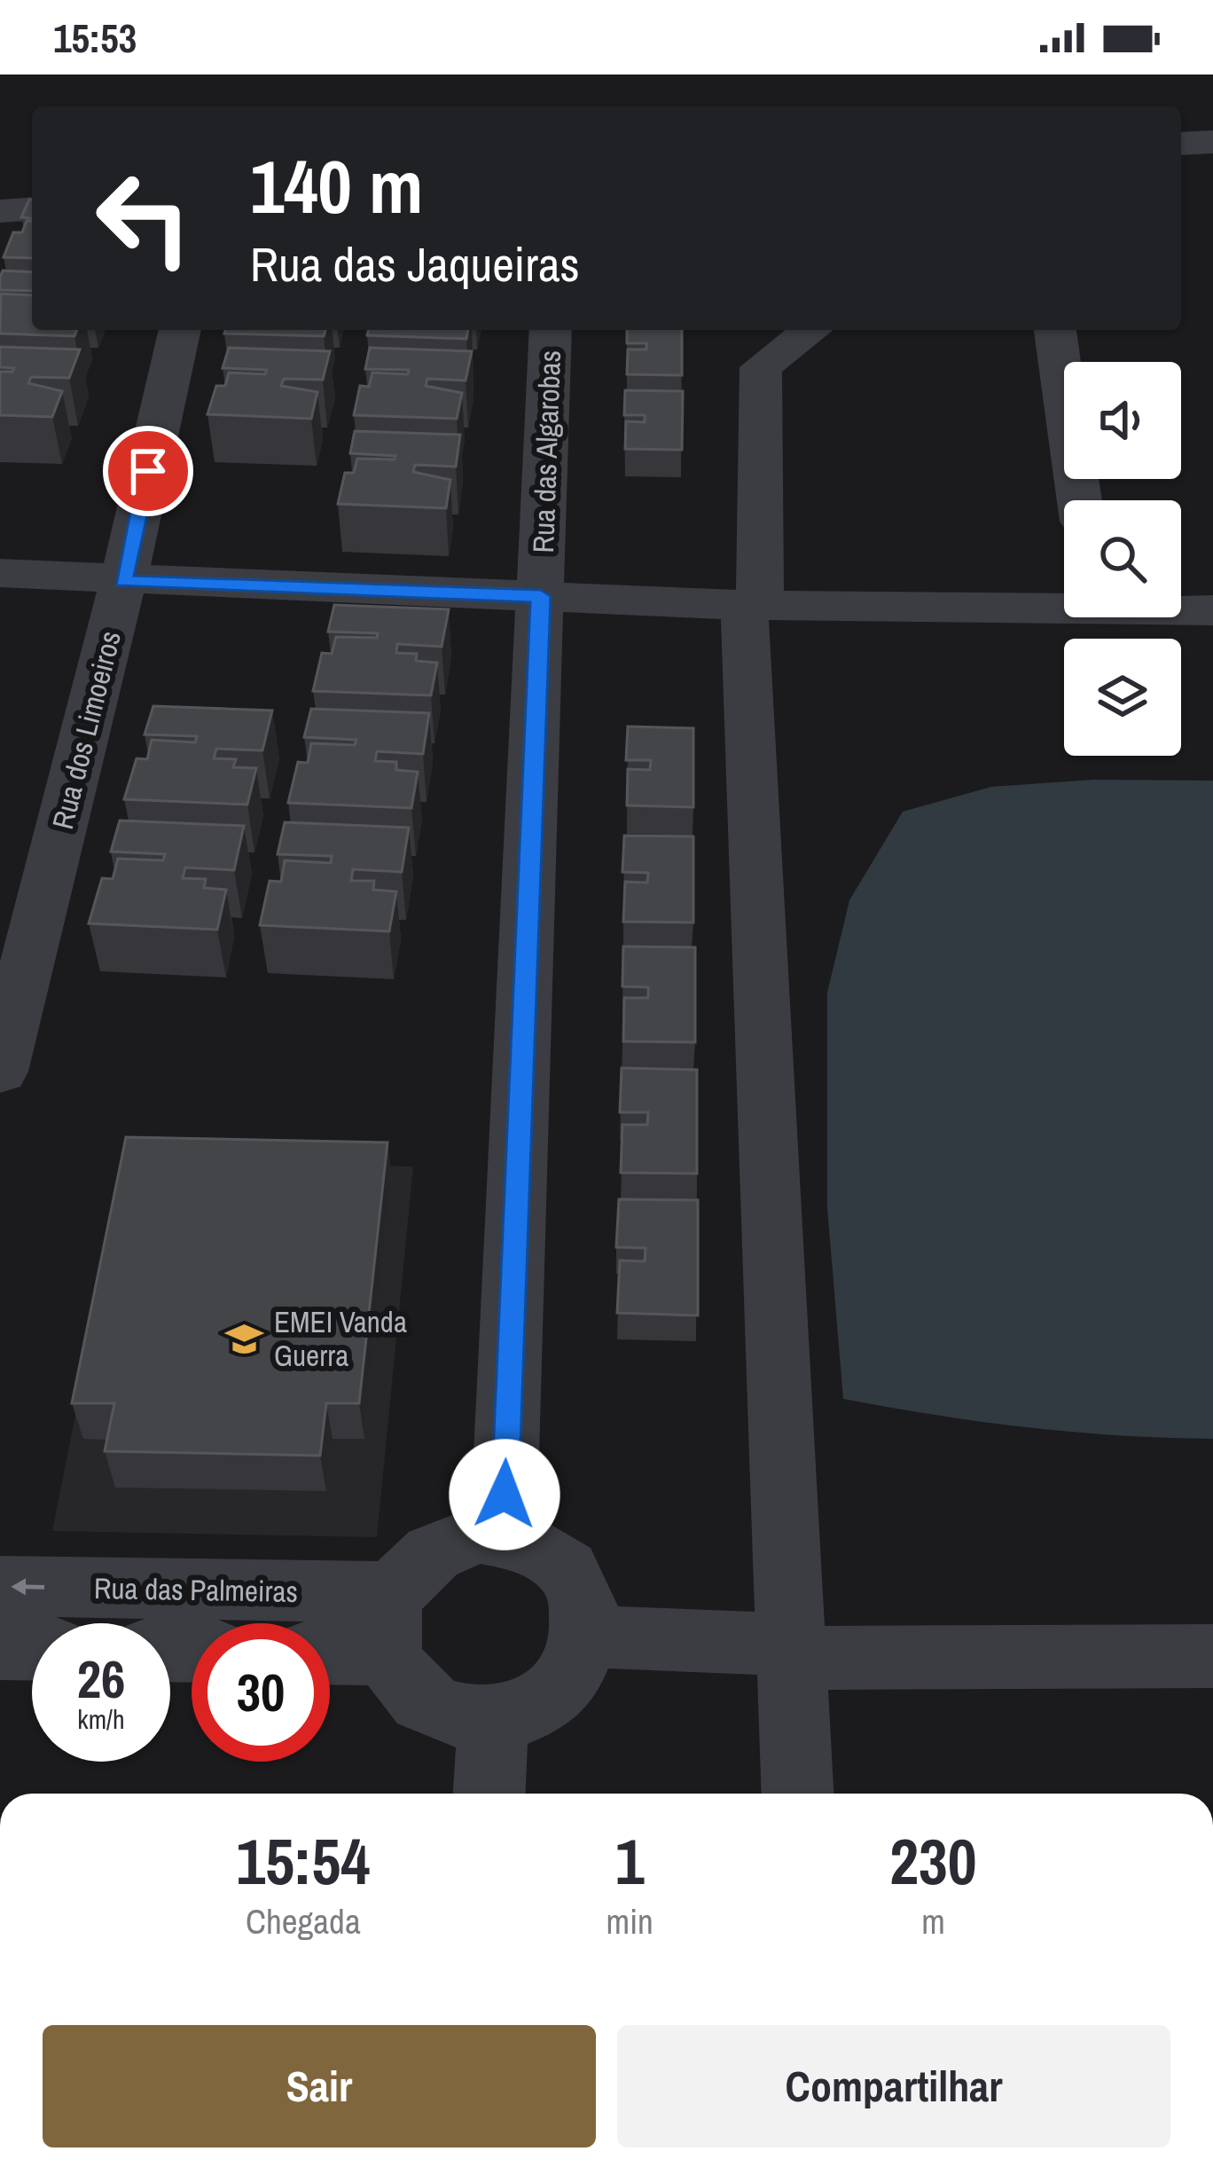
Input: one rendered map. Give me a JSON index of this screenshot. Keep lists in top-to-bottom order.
{
  "streets": {
    "street": ["Rua das Algarobas", "Rua dos Limoeiros", "Rua das Palmeiras"]
  },
  "crossings": [
    ["Rua das Algarobas", "Rua das Palmeiras"]
  ],
  "one_way": ["Rua das Palmeiras"],
  "places": {
    "school or university": ["EMEI Vanda Guerra"]
  },
  "page": {
    "status": "15:53",
    "turn": ["140 m", "Rua das Jaqueiras"],
    "speed": "26 km/h",
    "limit": "30",
    "eta": [
      "15:54",
      "Chegada",
      "1",
      "min",
      "230",
      "m"
    ],
    "buttons": ["Sair", "Compartilhar"]
  }
}
